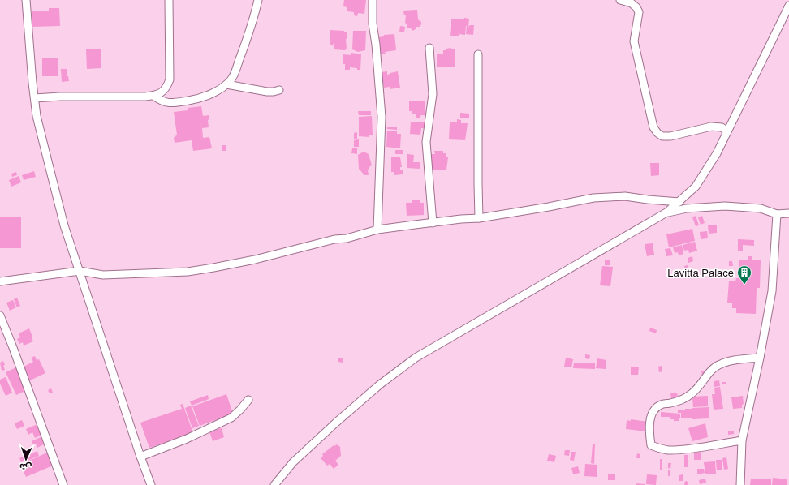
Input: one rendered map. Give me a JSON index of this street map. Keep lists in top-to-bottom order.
{
  "places": {
    "building": ["Lavitta Palace"]
  },
  "north": "bottom"
}
